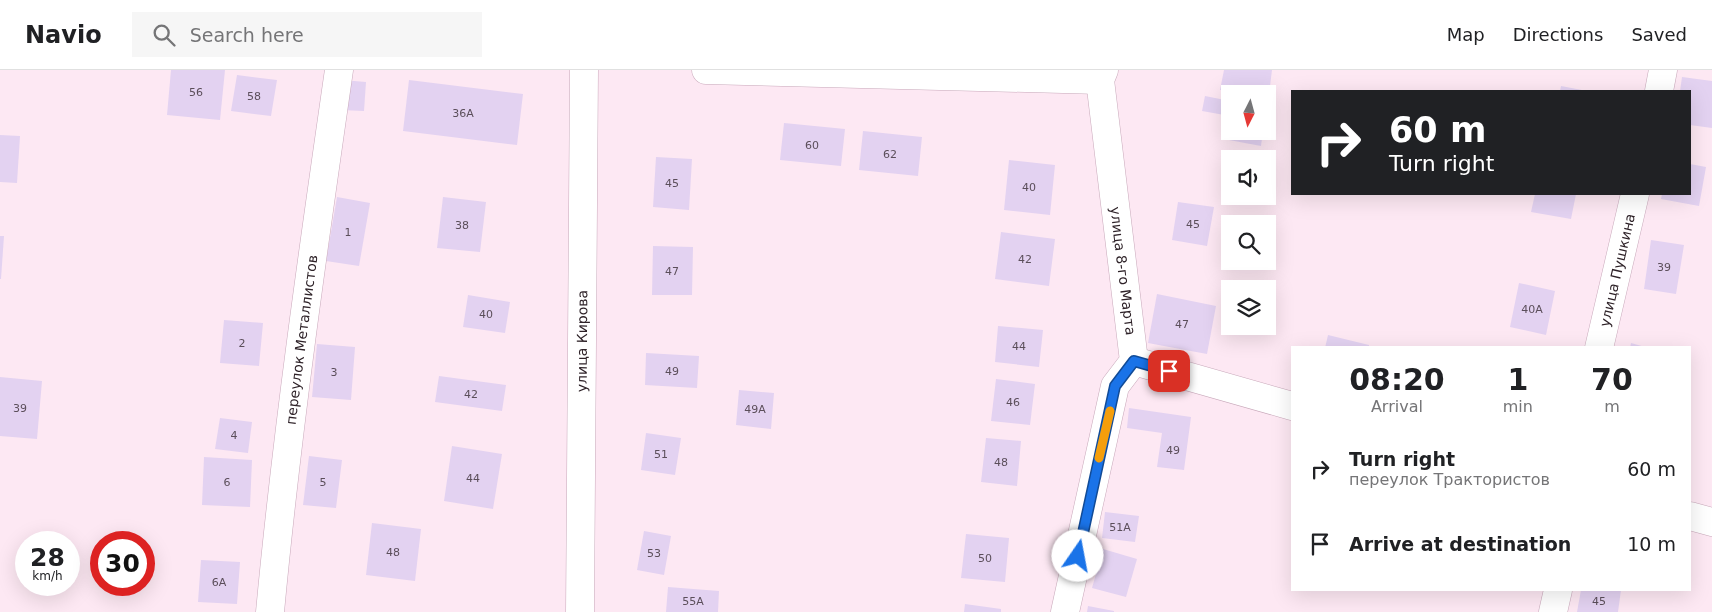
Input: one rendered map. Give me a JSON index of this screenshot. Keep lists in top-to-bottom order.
{
  "streets": {
    "street": [
      "улица 8-го Марта",
      "улица Пушкина",
      "переулок Металлистов",
      "улица Кирова"
    ]
  },
  "house_numbers": [
    "56",
    "58",
    "36А",
    "60",
    "62",
    "45",
    "40",
    "45",
    "38",
    "1",
    "42",
    "39",
    "47",
    "40А",
    "40",
    "47",
    "2",
    "44",
    "49",
    "3",
    "42",
    "46",
    "39",
    "49А",
    "4",
    "49",
    "51",
    "48",
    "44",
    "6",
    "5",
    "51А",
    "48",
    "53",
    "50",
    "6А",
    "55А",
    "45"
  ],
  "north": "bottom",
  "page": {
    "header": "Navio",
    "search": "Search here",
    "nav": ["Map", "Directions", "Saved"],
    "turn": ["60 m", "Turn right"],
    "eta": [
      "08:20",
      "Arrival",
      "1",
      "min",
      "70",
      "m"
    ],
    "list": [
      {
        "name": "Turn right",
        "note": "переулок Трактористов",
        "value": "60 m"
      },
      {
        "name": "Arrive at destination",
        "value": "10 m"
      }
    ],
    "speed": "28 km/h",
    "limit": "30"
  }
}
